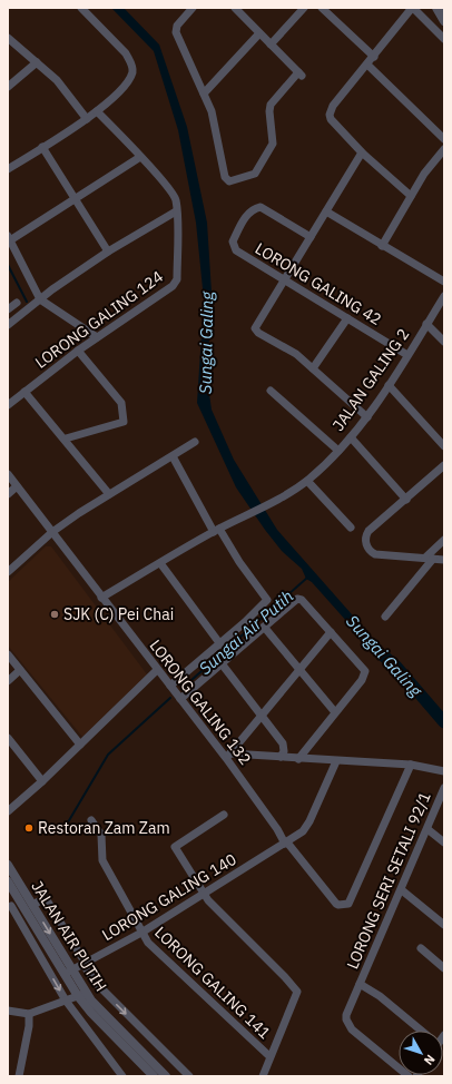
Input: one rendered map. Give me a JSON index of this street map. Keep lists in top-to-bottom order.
{
  "streets": {
    "street": [
      "LORONG GALING 42",
      "LORONG GALING 124",
      "JALAN GALING 2",
      "LORONG GALING 132",
      "LORONG SERI SETALI 92/1",
      "LORONG GALING 140",
      "JALAN AIR PUTIH",
      "LORONG GALING 141"
    ]
  },
  "crossings": [
    ["LORONG GALING 42", "JALAN GALING 2"],
    ["JALAN GALING 2", "LORONG GALING 132"],
    ["LORONG GALING 132", "LORONG GALING 140"],
    ["LORONG GALING 140", "JALAN AIR PUTIH"],
    ["LORONG GALING 140", "LORONG GALING 141"]
  ],
  "water": ["Sungai Galing", "Sungai Air Putih"],
  "places": ["SJK (C) Pei Chai", "Restoran Zam Zam"],
  "north": "bottom right"
}
